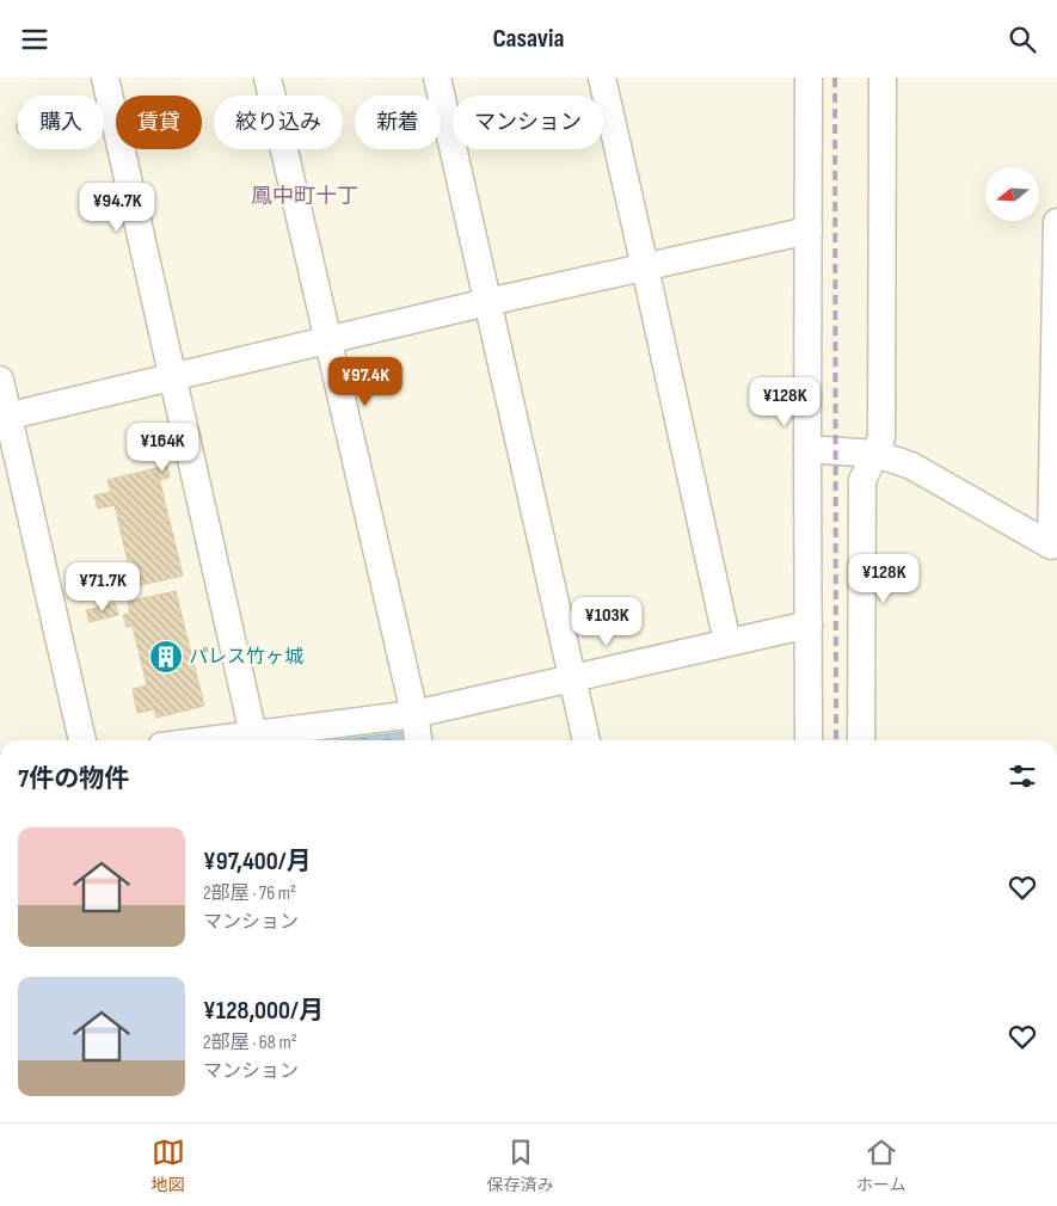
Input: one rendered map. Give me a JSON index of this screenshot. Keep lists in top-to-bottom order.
{
  "districts": ["鳳中町十丁"],
  "places": {
    "building": ["パレス竹ヶ城"]
  },
  "north": "left",
  "page": {
    "header": "Casavia",
    "chip": [
      "購入",
      "賃貸",
      "絞り込み",
      "新着",
      "マンション"
    ],
    "price": [
      "¥94.7K",
      "¥97.4K",
      "¥128K",
      "¥164K",
      "¥128K",
      "¥71.7K",
      "¥103K"
    ],
    "heading": "7件の物件",
    "list": [
      {
        "name": "¥97,400/月",
        "note": "2部屋 · 76 m² · マンション"
      },
      {
        "name": "¥128,000/月",
        "note": "2部屋 · 68 m² · マンション"
      }
    ],
    "tabs": ["地図", "保存済み", "ホーム"]
  }
}
